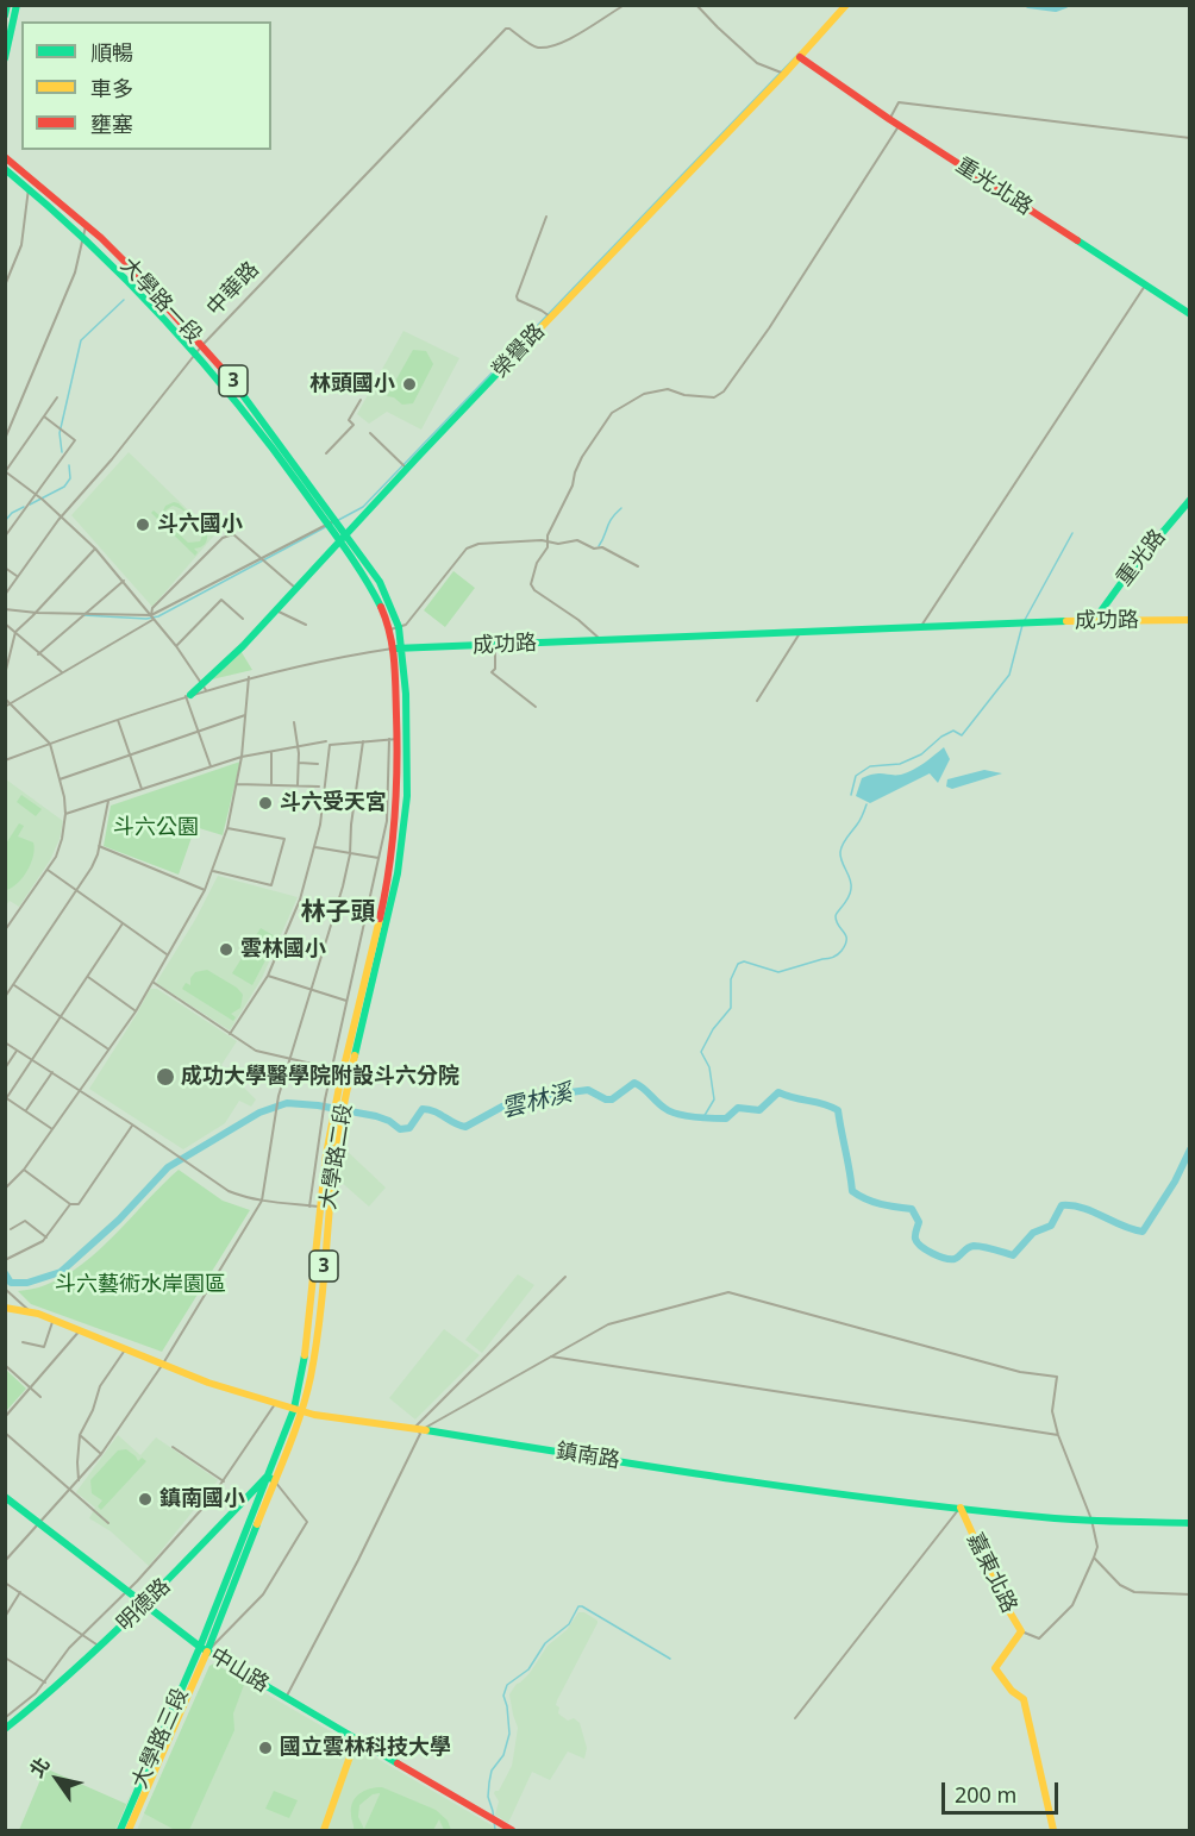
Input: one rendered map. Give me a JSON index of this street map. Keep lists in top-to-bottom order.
{
  "streets": {
    "main road": [
      "重光北路",
      "大學路一段",
      "榮譽路",
      "3",
      "重光路",
      "成功路",
      "大學路二段",
      "鎮南路",
      "嘉東北路",
      "明德路",
      "中山路",
      "大學路三段"
    ],
    "street": ["中華路"]
  },
  "crossings": [
    ["重光北路", "榮譽路"],
    ["中華路", "大學路一段"],
    ["大學路一段", "榮譽路"],
    ["大學路一段", "成功路"],
    ["大學路一段", "大學路二段"],
    ["榮譽路", "成功路"],
    ["重光路", "成功路"],
    ["成功路", "大學路二段"],
    ["大學路二段", "鎮南路"],
    ["大學路二段", "明德路"],
    ["大學路二段", "中山路"],
    ["大學路二段", "大學路三段"],
    ["鎮南路", "嘉東北路"],
    ["明德路", "中山路"],
    ["中山路", "大學路三段"]
  ],
  "districts": ["林子頭"],
  "water": ["雲林溪"],
  "parks": ["斗六公園", "斗六藝術水岸園區"],
  "places": [
    "林頭國小",
    "斗六國小",
    "斗六受天宮",
    "雲林國小",
    "成功大學醫學院附設斗六分院",
    "鎮南國小",
    "國立雲林科技大學"
  ],
  "legend": ["順暢", "車多", "壅塞"],
  "scale_bar": "200 m",
  "north": "top left"
}
